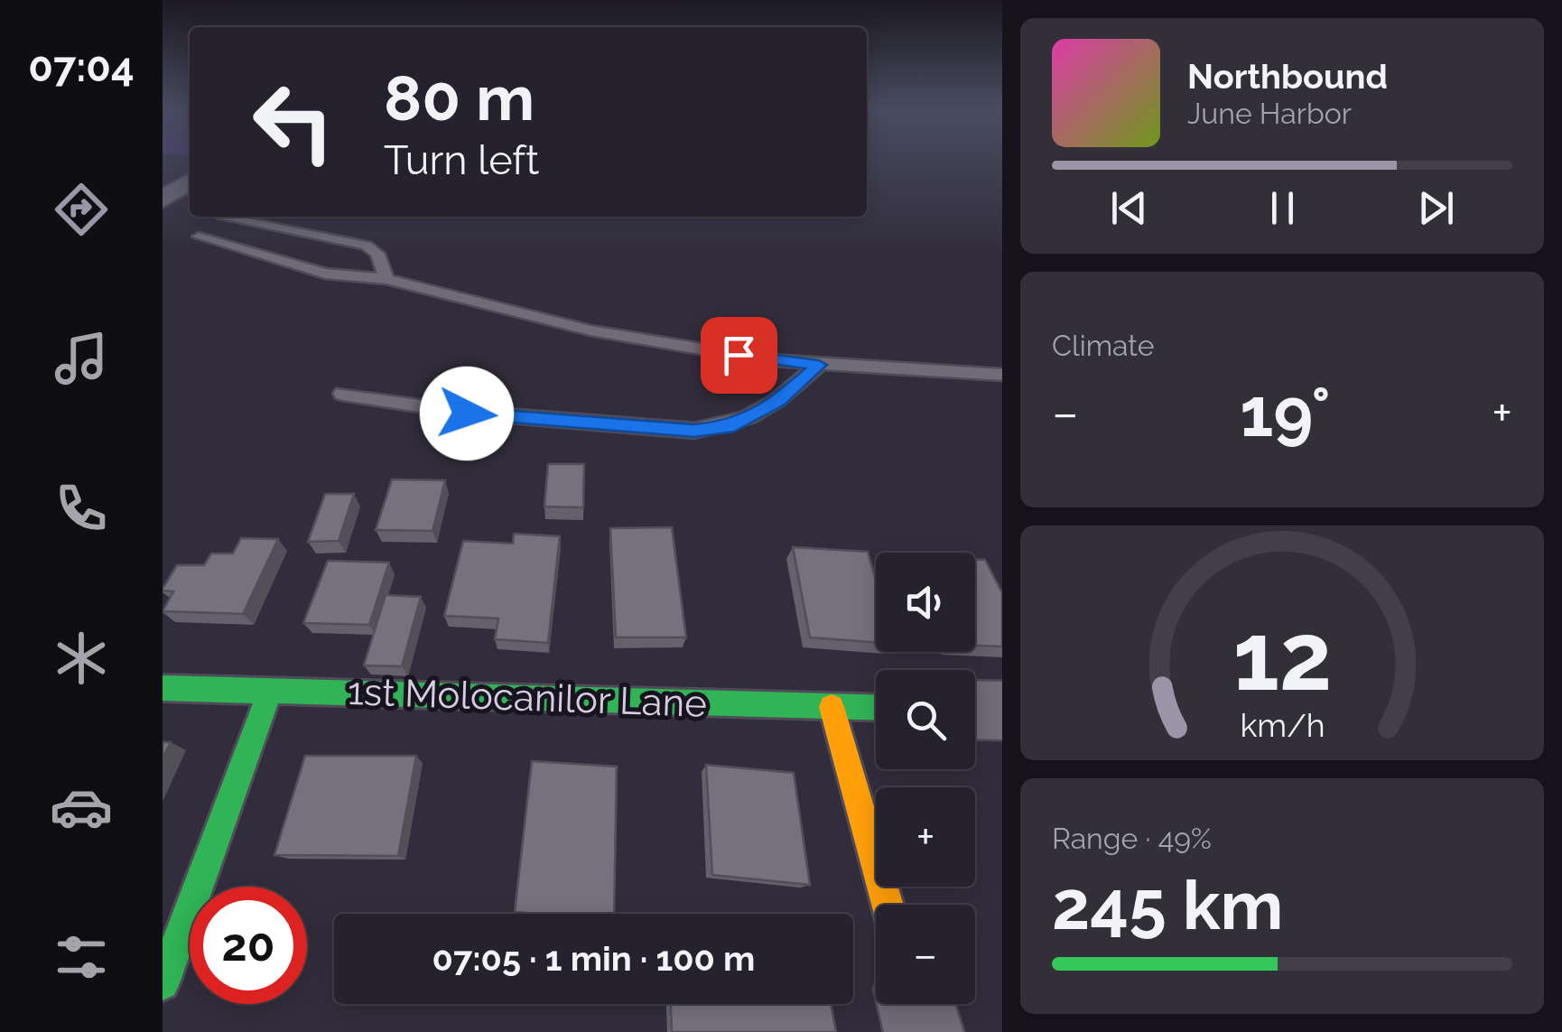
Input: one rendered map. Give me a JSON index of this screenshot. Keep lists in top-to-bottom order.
{
  "streets": {
    "street": ["1st Molocanilor Lane"]
  },
  "page": {
    "tabs": "07:04",
    "turn": ["80 m", "Turn left"],
    "song": ["Northbound", "June Harbor"],
    "tile": [
      "Climate",
      ["Range · 49%", "245 km"]
    ],
    "heat": ["−", "19°", "+"],
    "map_buttons": ["+", "−"],
    "limit": "20",
    "trip": "07:05 · 1 min · 100 m",
    "gauge": ["12", "km/h"]
  }
}
